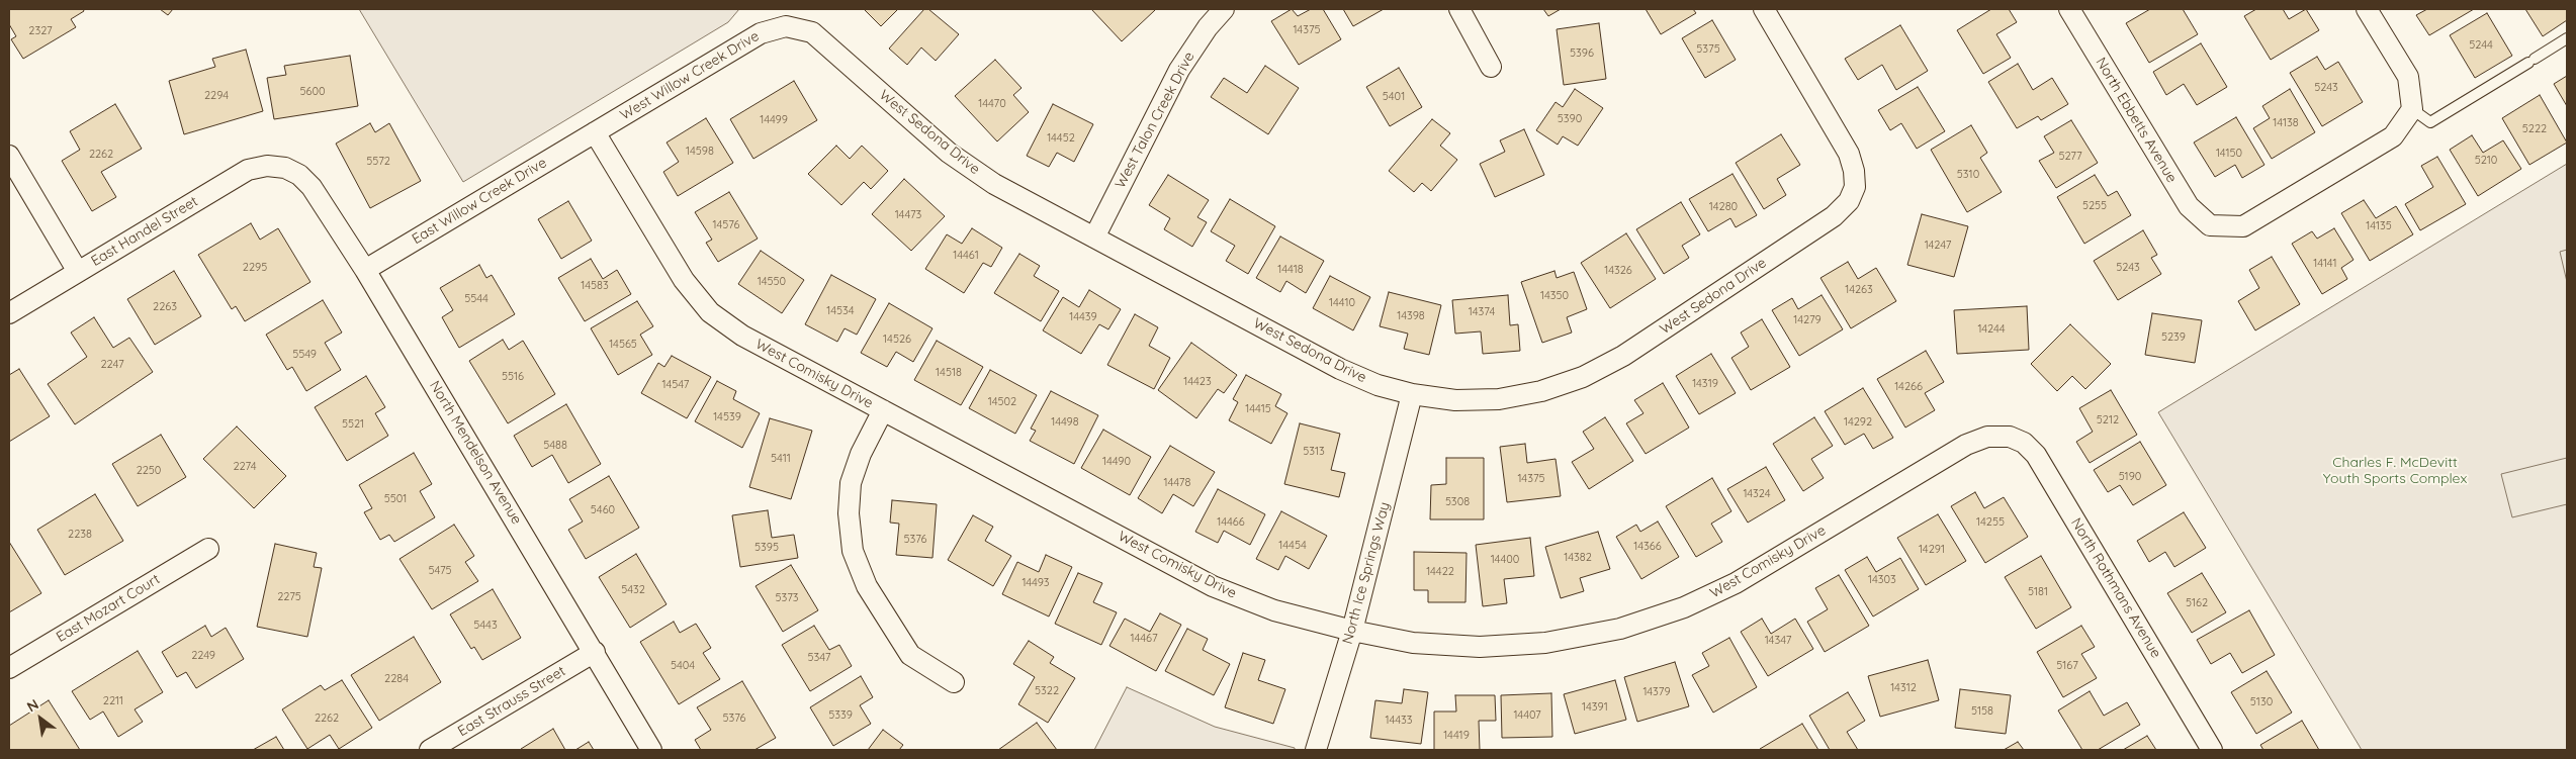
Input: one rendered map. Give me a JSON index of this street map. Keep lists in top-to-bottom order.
{
  "streets": {
    "street": [
      "West Willow Creek Drive",
      "West Talon Creek Drive",
      "North Ebbetts Avenue",
      "West Sedona Drive",
      "East Willow Creek Drive",
      "East Handel Street",
      "West Comisky Drive",
      "North Mendelson Avenue",
      "North Ice Springs Way",
      "North Rothmans Avenue",
      "East Mozart Court",
      "East Strauss Street"
    ]
  },
  "crossings": [
    ["West Willow Creek Drive", "West Sedona Drive"],
    ["West Willow Creek Drive", "East Willow Creek Drive"],
    ["West Willow Creek Drive", "West Comisky Drive"],
    ["West Talon Creek Drive", "West Sedona Drive"],
    ["West Sedona Drive", "North Ice Springs Way"],
    ["East Willow Creek Drive", "West Comisky Drive"],
    ["East Willow Creek Drive", "North Mendelson Avenue"],
    ["East Handel Street", "North Mendelson Avenue"],
    ["West Comisky Drive", "North Ice Springs Way"],
    ["West Comisky Drive", "North Rothmans Avenue"],
    ["North Mendelson Avenue", "East Strauss Street"]
  ],
  "parks": ["Charles F. McDevitt Youth Sports Complex"],
  "house_numbers": [
    "14375",
    "2327",
    "5244",
    "5375",
    "5396",
    "5243",
    "5600",
    "2294",
    "5401",
    "14470",
    "5390",
    "14499",
    "14138",
    "5222",
    "14452",
    "14598",
    "14150",
    "2262",
    "5277",
    "5210",
    "5572",
    "5310",
    "5255",
    "14280",
    "14473",
    "14576",
    "14135",
    "14247",
    "14461",
    "14141",
    "2295",
    "5243",
    "14418",
    "14326",
    "14550",
    "14583",
    "14263",
    "14350",
    "5544",
    "14410",
    "2263",
    "14534",
    "14374",
    "14398",
    "14439",
    "14279",
    "14244",
    "5239",
    "14526",
    "14565",
    "5549",
    "2247",
    "14518",
    "5516",
    "14423",
    "14319",
    "14547",
    "14266",
    "14502",
    "14415",
    "14539",
    "5212",
    "14498",
    "14292",
    "5521",
    "5488",
    "5313",
    "5411",
    "14490",
    "2274",
    "2250",
    "5190",
    "14375",
    "14478",
    "14324",
    "5501",
    "5308",
    "5460",
    "14466",
    "14255",
    "2238",
    "5376",
    "14454",
    "14366",
    "5395",
    "14291",
    "14382",
    "14400",
    "5475",
    "14422",
    "14303",
    "14493",
    "5432",
    "5181",
    "2275",
    "5373",
    "5162",
    "5443",
    "14467",
    "14347",
    "2249",
    "5347",
    "5404",
    "5167",
    "2284",
    "14312",
    "5322",
    "14379",
    "2211",
    "5130",
    "14391",
    "5158",
    "5339",
    "14407",
    "2262",
    "5376",
    "14433",
    "14419"
  ],
  "north": "top left"
}
